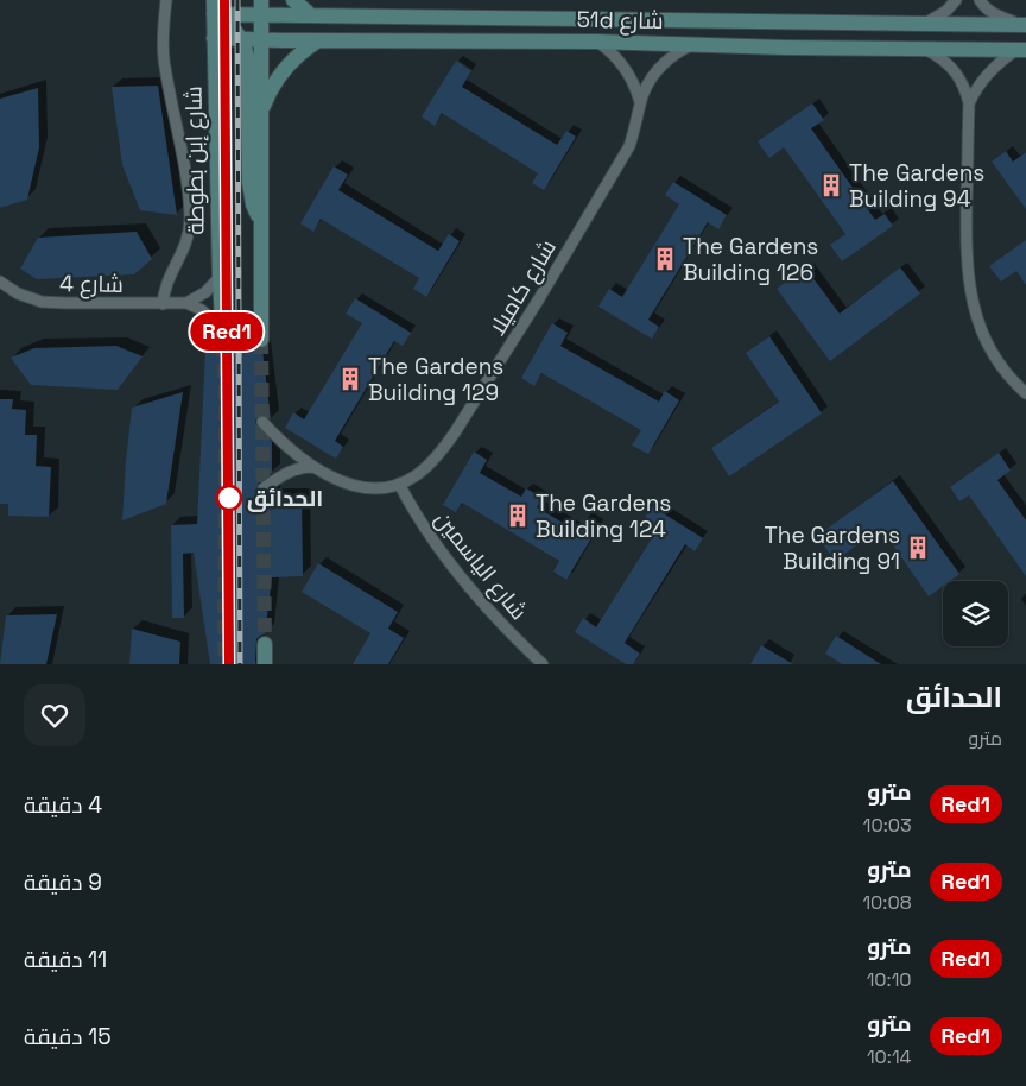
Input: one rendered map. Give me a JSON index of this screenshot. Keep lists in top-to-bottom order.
{
  "streets": {
    "street": [
      "51d شارع",
      "شارع إبن بطوطة",
      "شارع 4",
      "شارع كاميلا",
      "شارع الياسمين"
    ]
  },
  "crossings": [
    ["51d شارع", "شارع إبن بطوطة"],
    ["51d شارع", "شارع كاميلا"],
    ["شارع كاميلا", "شارع الياسمين"]
  ],
  "places": {
    "building": [
      "The Gardens Building 94",
      "The Gardens Building 126",
      "The Gardens Building 129",
      "The Gardens Building 124",
      "The Gardens Building 91"
    ],
    "other": ["الحدائق"]
  },
  "lines": ["metro line Red1"],
  "page": {
    "on_map": "Red1",
    "heading": ["الحدائق", "مترو"],
    "list": [
      {
        "mark": "Red1",
        "name": "مترو",
        "note": "10:03",
        "value": "4 دقيقة"
      },
      {
        "mark": "Red1",
        "name": "مترو",
        "note": "10:08",
        "value": "9 دقيقة"
      },
      {
        "mark": "Red1",
        "name": "مترو",
        "note": "10:10",
        "value": "11 دقيقة"
      },
      {
        "mark": "Red1",
        "name": "مترو",
        "note": "10:14",
        "value": "15 دقيقة"
      }
    ]
  }
}
